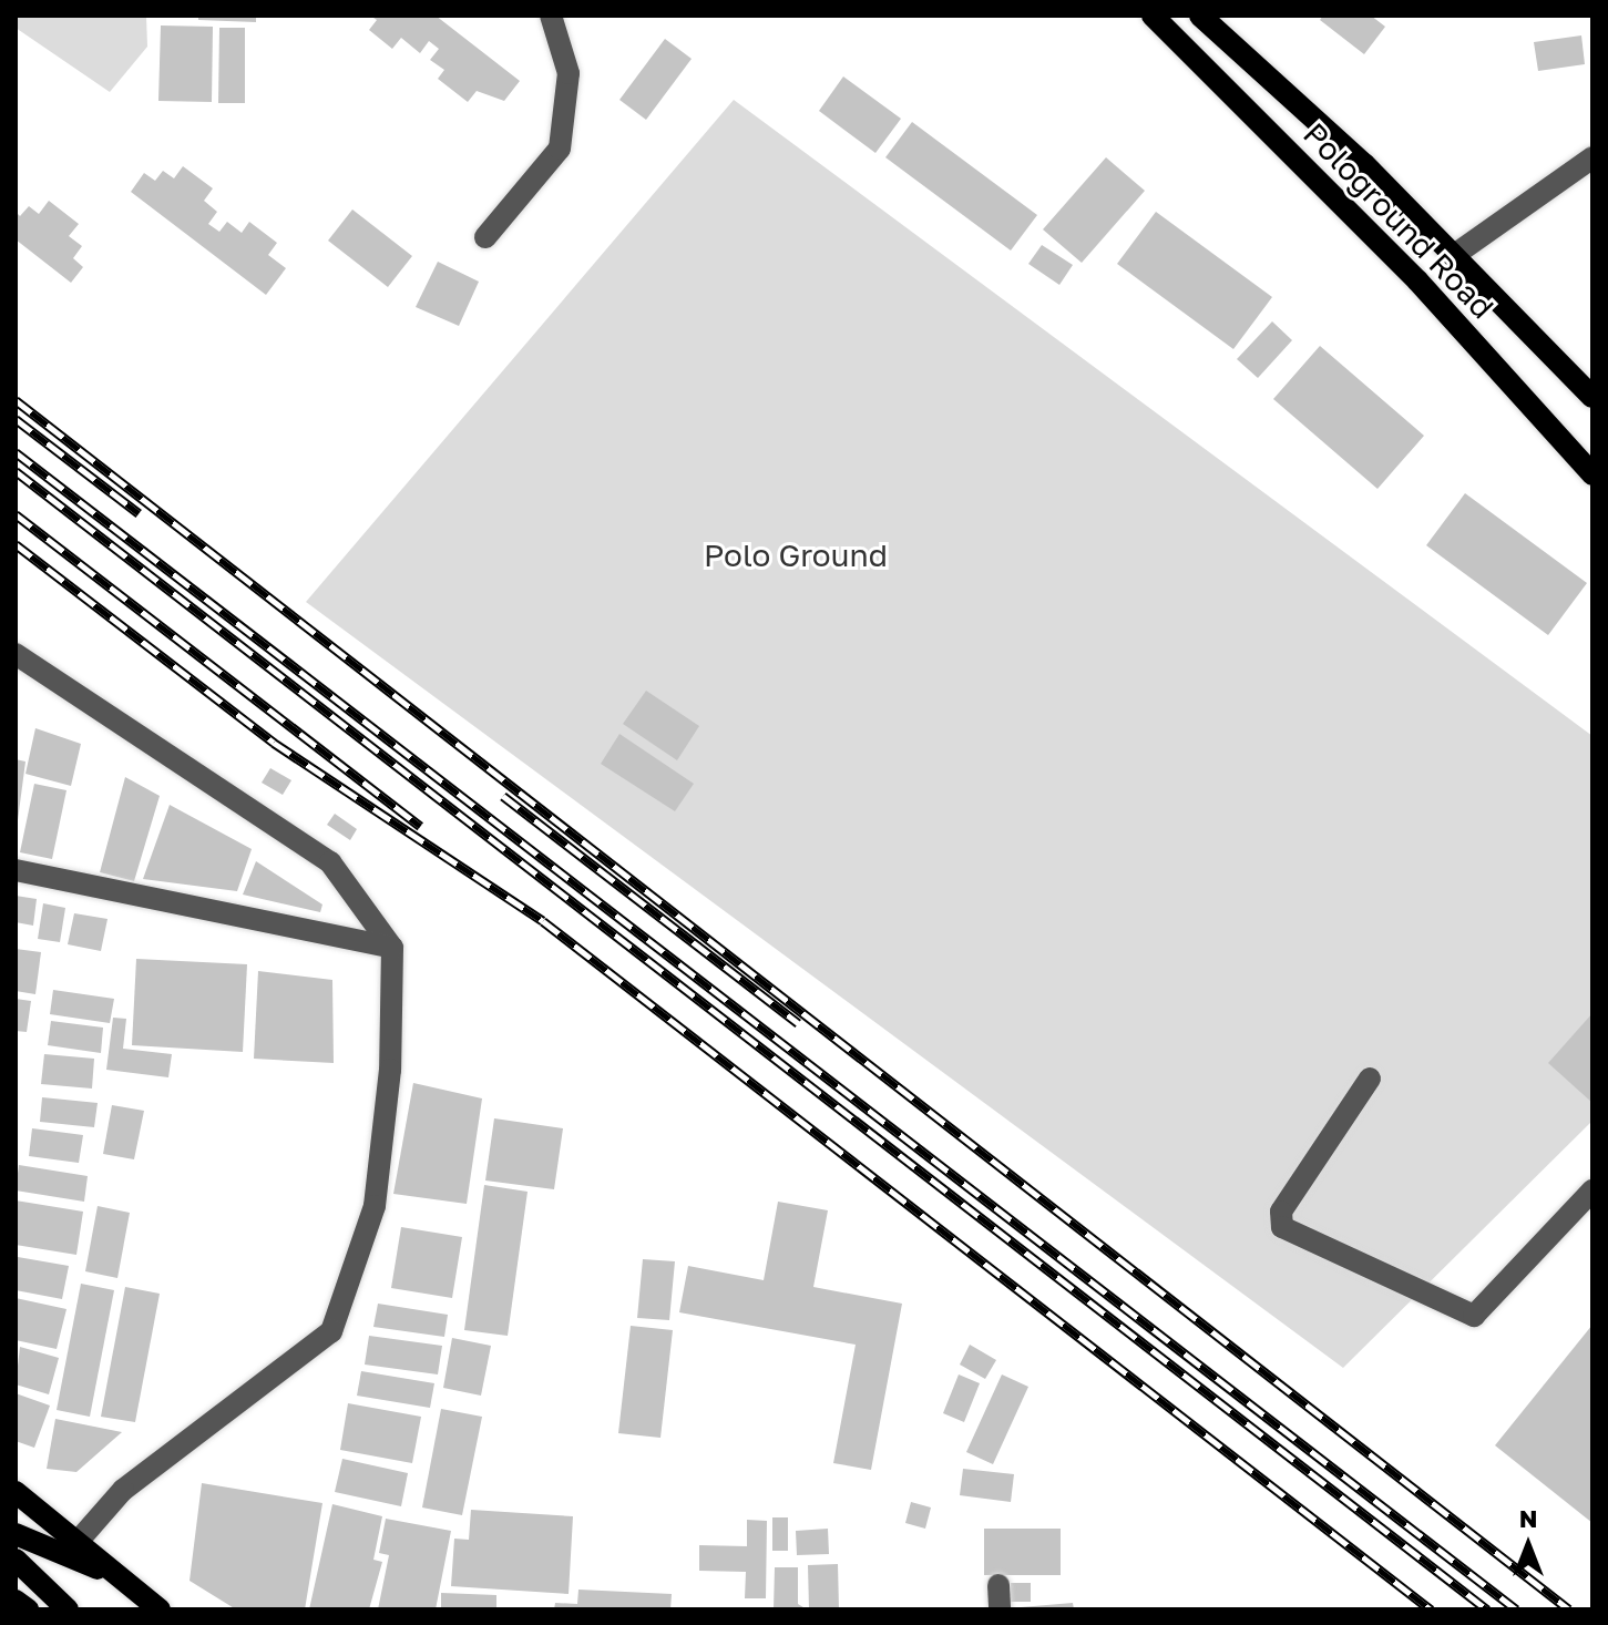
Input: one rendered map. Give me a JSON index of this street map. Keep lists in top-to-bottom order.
{
  "streets": {
    "main road": ["Pologround Road"]
  },
  "parks": ["Polo Ground"],
  "north": "top"
}
